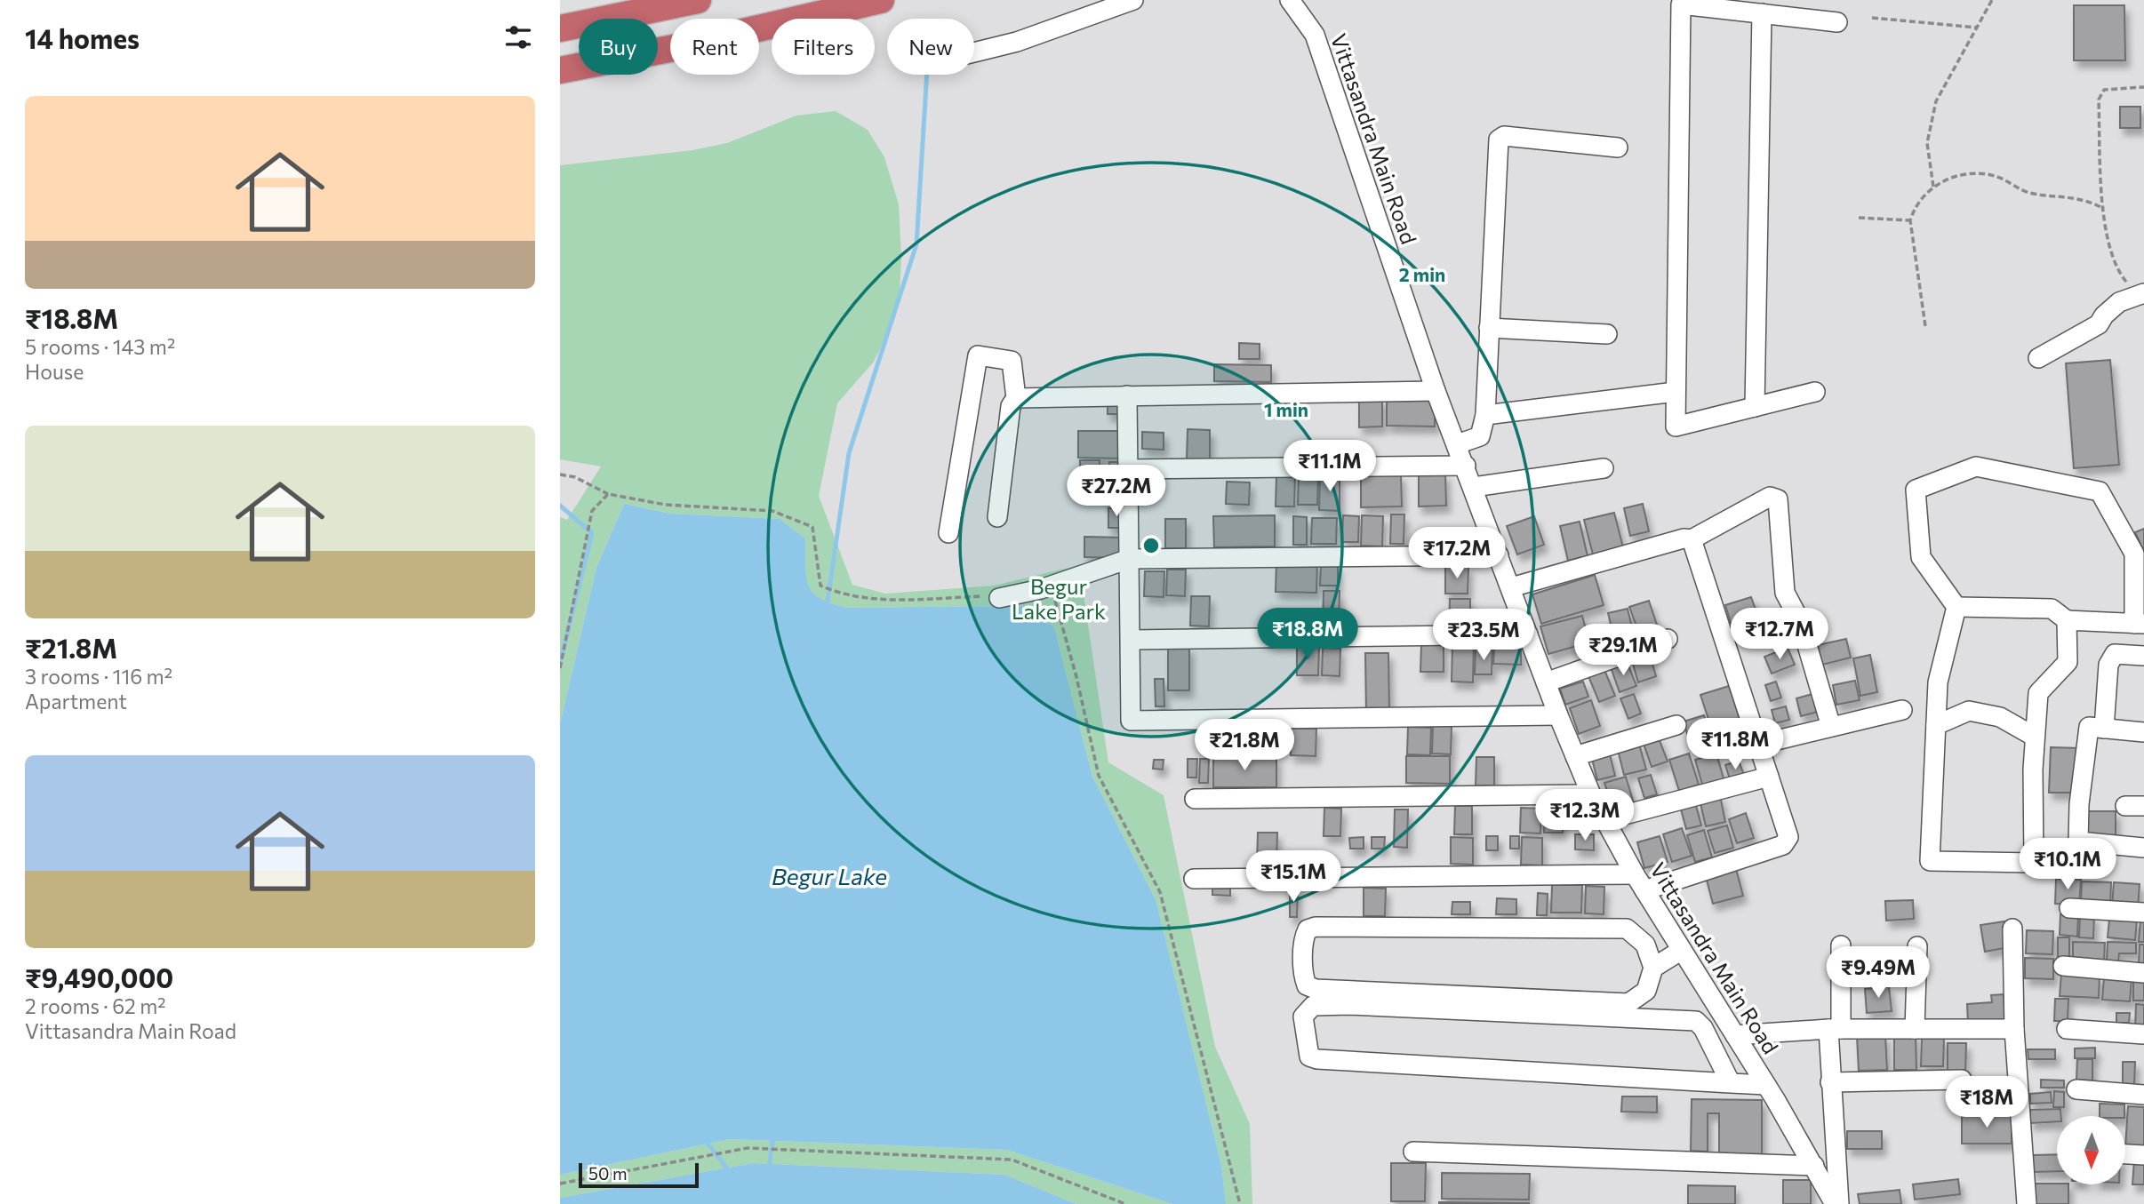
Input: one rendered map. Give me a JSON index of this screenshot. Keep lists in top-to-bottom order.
{
  "streets": {
    "street": ["Vittasandra Main Road"]
  },
  "water": ["Begur Lake"],
  "parks": ["Begur Lake Park"],
  "scale_bar": "50 m",
  "north": "bottom",
  "page": {
    "heading": "14 homes",
    "chip": [
      "Buy",
      "Rent",
      "Filters",
      "New"
    ],
    "list": [
      {
        "name": "₹18.8M",
        "note": "5 rooms · 143 m² · House"
      },
      {
        "name": "₹21.8M",
        "note": "3 rooms · 116 m² · Apartment"
      },
      {
        "name": "₹9,490,000",
        "note": "2 rooms · 62 m² · Vittasandra Main Road"
      }
    ],
    "price": [
      "₹11.1M",
      "₹27.2M",
      "₹17.2M",
      "₹18.8M",
      "₹12.7M",
      "₹23.5M",
      "₹29.1M",
      "₹11.8M",
      "₹21.8M",
      "₹12.3M",
      "₹10.1M",
      "₹15.1M",
      "₹9.49M",
      "₹18M"
    ],
    "scale": "50 m"
  },
  "rings": ["2 min", "1 min"]
}
